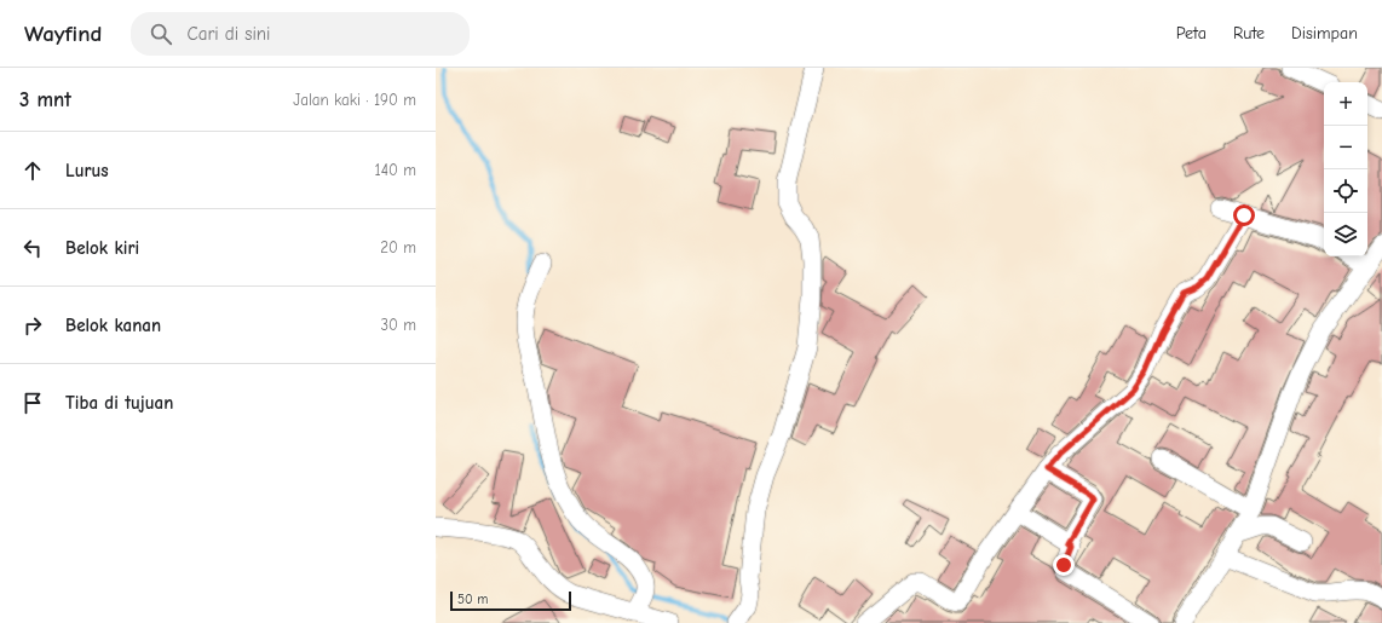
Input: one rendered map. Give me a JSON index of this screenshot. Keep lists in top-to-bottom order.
{
  "scale_bar": "50 m",
  "page": {
    "header": "Wayfind",
    "search": "Cari di sini",
    "nav": ["Peta", "Rute", "Disimpan"],
    "heading": ["3 mnt", "Jalan kaki · 190 m"],
    "map_buttons": ["+", "−"],
    "list": [
      ["Lurus", "140 m"],
      ["Belok kiri", "20 m"],
      ["Belok kanan", "30 m"],
      "Tiba di tujuan"
    ],
    "scale": "50 m"
  }
}
